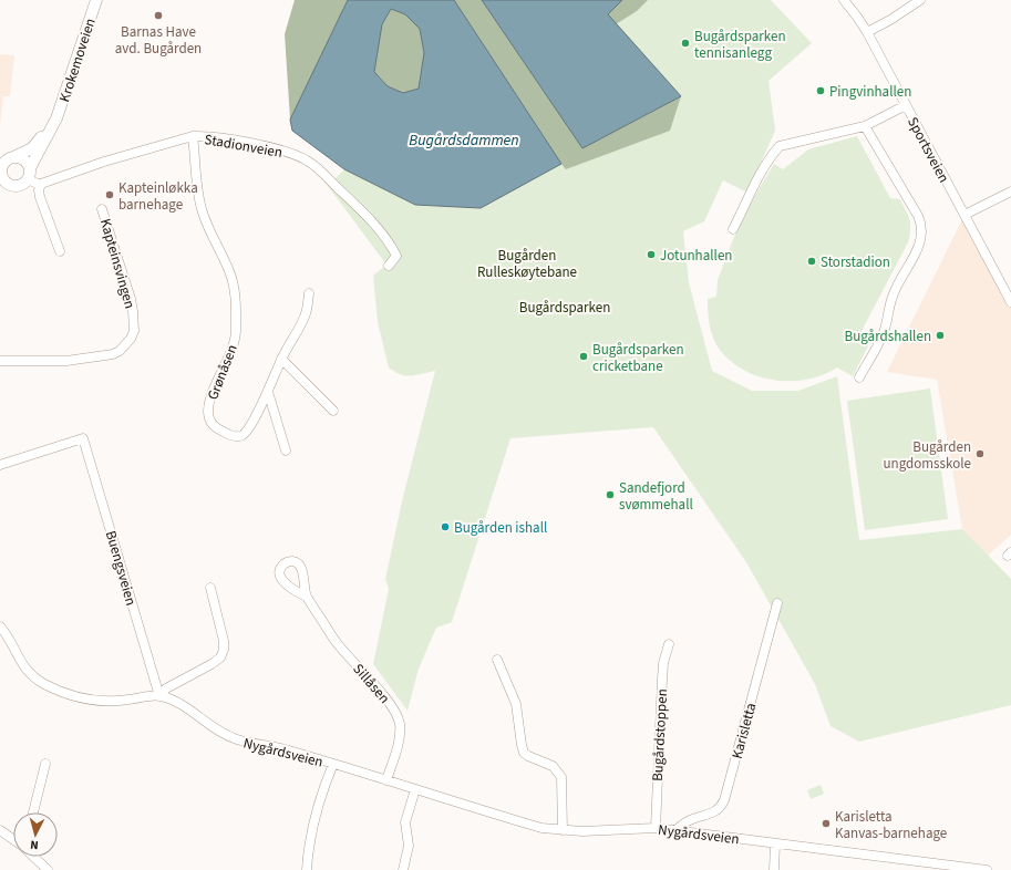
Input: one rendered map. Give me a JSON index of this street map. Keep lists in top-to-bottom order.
{
  "streets": {
    "main road": ["Krokemoveien"],
    "street": [
      "Stadionveien",
      "Sportsveien",
      "Kapteinsvingen",
      "Grønåsen",
      "Buengsveien",
      "Sillåsen",
      "Karisletta",
      "Bugårdstoppen",
      "Nygårdsveien"
    ]
  },
  "crossings": [
    ["Stadionveien", "Grønåsen"],
    ["Buengsveien", "Nygårdsveien"],
    ["Sillåsen", "Nygårdsveien"],
    ["Karisletta", "Nygårdsveien"],
    ["Bugårdstoppen", "Nygårdsveien"]
  ],
  "water": ["Bugårdsdammen"],
  "parks": ["Bugården Rulleskøytebane", "Bugårdsparken"],
  "places": [
    "Barnas Have avd. Bugården",
    "Bugårdsparken tennisanlegg",
    "Pingvinhallen",
    "Kapteinløkka barnehage",
    "Jotunhallen",
    "Storstadion",
    "Bugårdshallen",
    "Bugårdsparken cricketbane",
    "Bugården ungdomsskole",
    "Sandefjord svømmehall",
    "Bugården ishall",
    "Karisletta Kanvas-barnehage"
  ],
  "north": "bottom"
}
